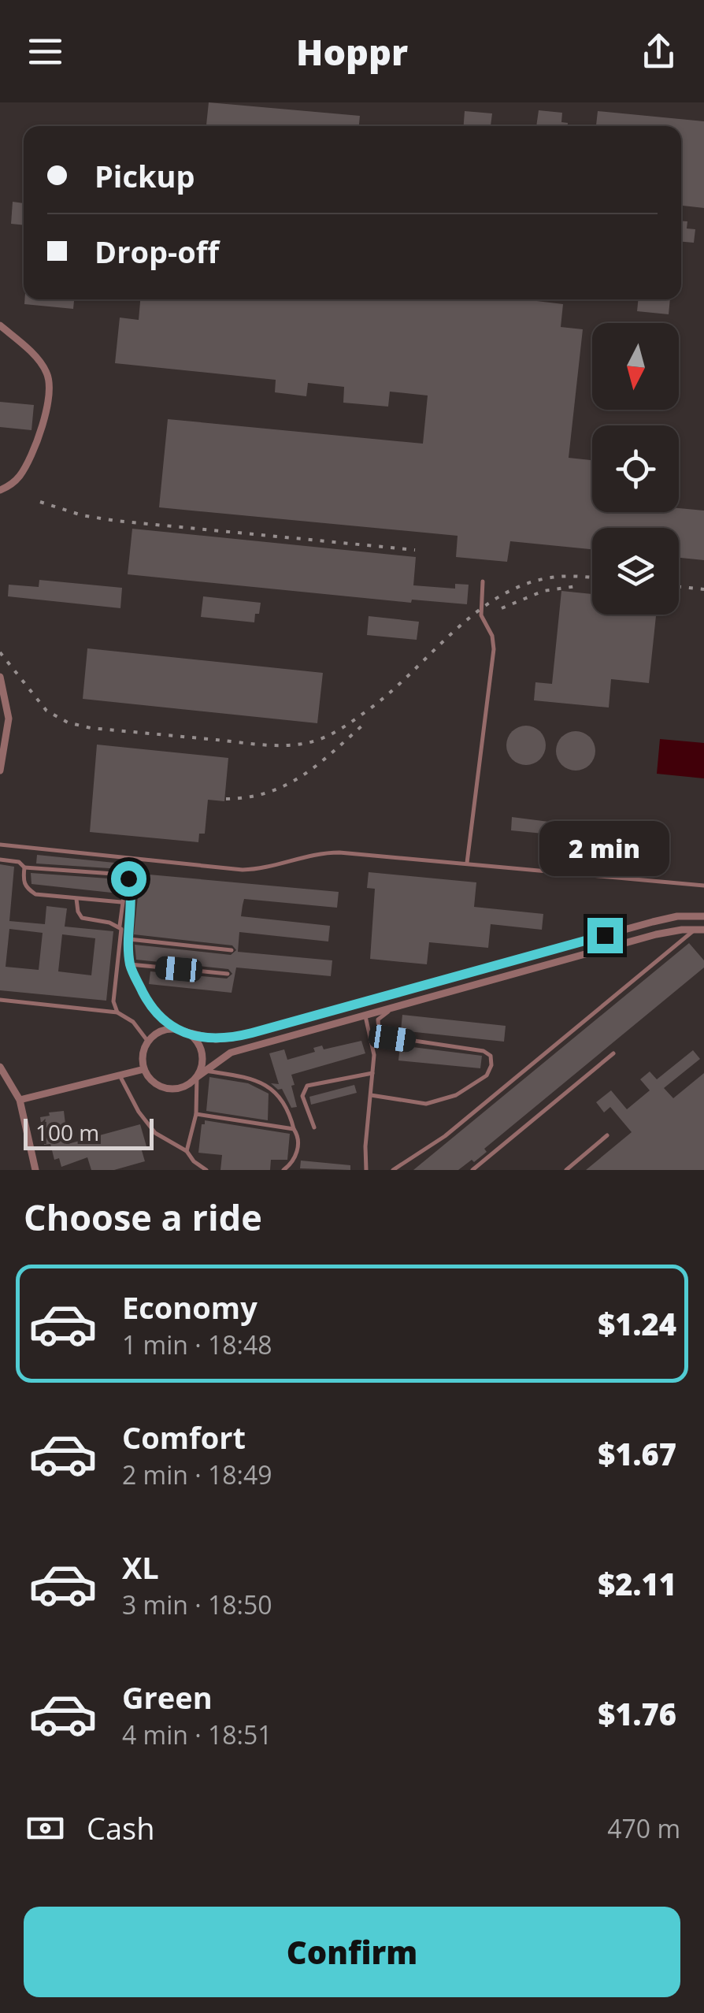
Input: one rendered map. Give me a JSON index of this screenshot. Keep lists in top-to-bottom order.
{
  "scale_bar": "100 m",
  "north": "bottom",
  "page": {
    "header": "Hoppr",
    "banner": ["Pickup", "Drop-off"],
    "bubble": "2 min",
    "scale": "100 m",
    "heading": "Choose a ride",
    "list": [
      {
        "name": "Economy",
        "note": "1 min · 18:48",
        "value": "$1.24"
      },
      {
        "name": "Comfort",
        "note": "2 min · 18:49",
        "value": "$1.67"
      },
      {
        "name": "XL",
        "note": "3 min · 18:50",
        "value": "$2.11"
      },
      {
        "name": "Green",
        "note": "4 min · 18:51",
        "value": "$1.76"
      }
    ],
    "pay": ["Cash", "470 m"],
    "buttons": "Confirm"
  }
}
